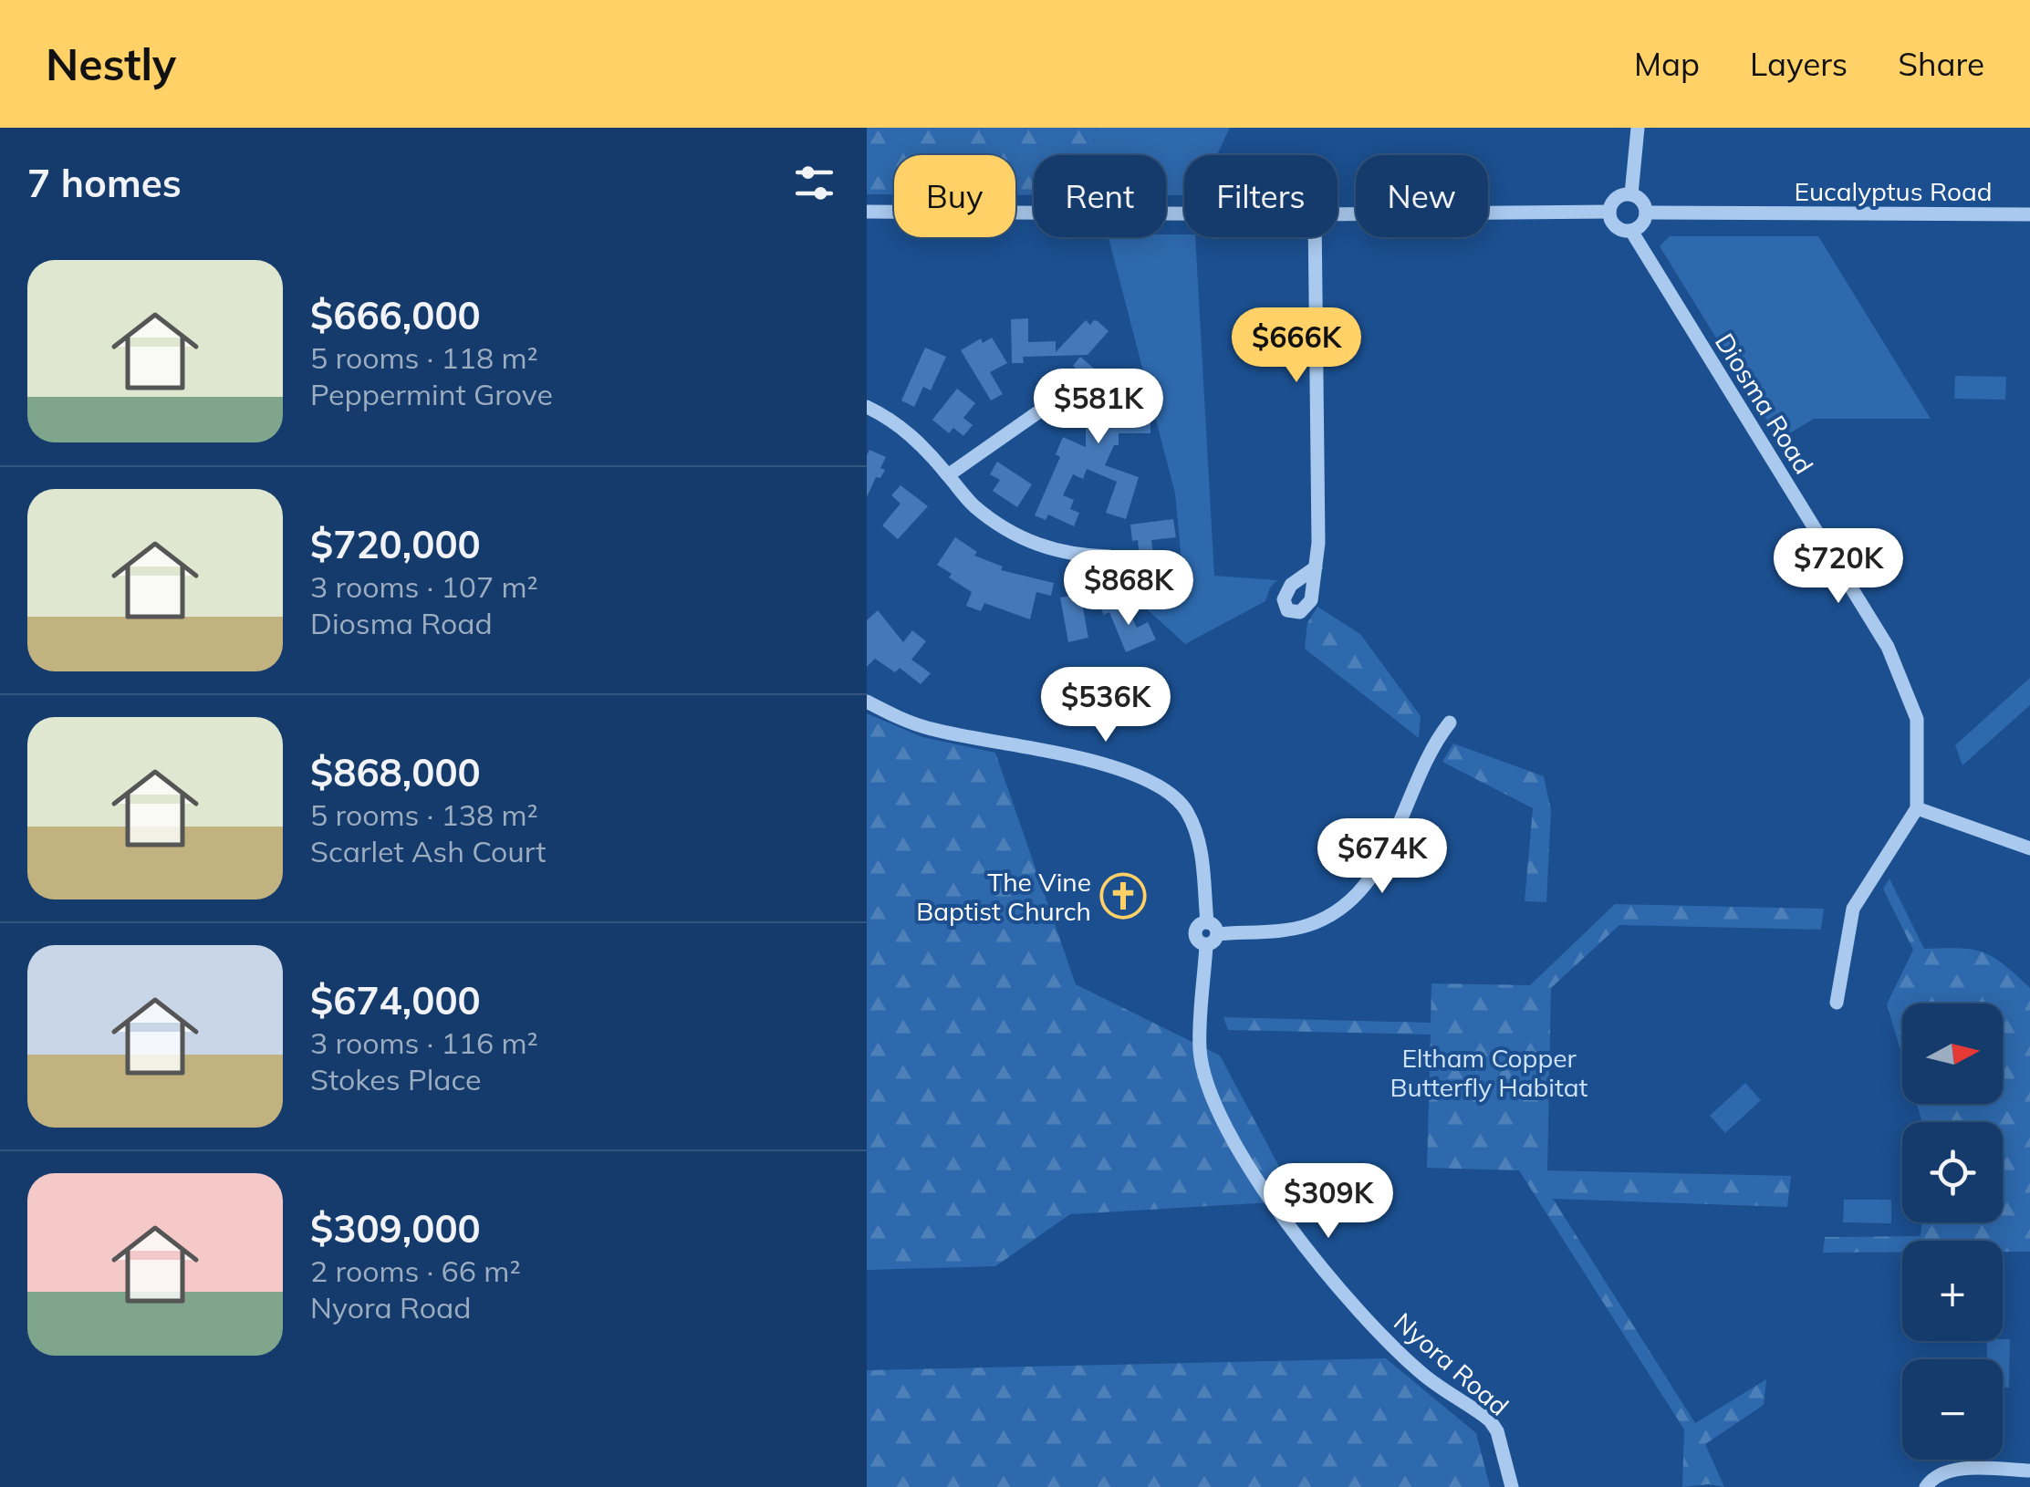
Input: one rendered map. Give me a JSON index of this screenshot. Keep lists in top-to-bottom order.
{
  "streets": {
    "street": ["Eucalyptus Road", "Diosma Road", "Nyora Road"]
  },
  "crossings": [
    ["Eucalyptus Road", "Diosma Road"]
  ],
  "parks": ["Eltham Copper Butterfly Habitat"],
  "places": {
    "church": ["The Vine Baptist Church"]
  },
  "north": "right",
  "page": {
    "header": "Nestly",
    "nav": ["Map", "Layers", "Share"],
    "heading": "7 homes",
    "chip": [
      "Buy",
      "Rent",
      "Filters",
      "New"
    ],
    "list": [
      {
        "name": "$666,000",
        "note": "5 rooms · 118 m² · Peppermint Grove"
      },
      {
        "name": "$720,000",
        "note": "3 rooms · 107 m² · Diosma Road"
      },
      {
        "name": "$868,000",
        "note": "5 rooms · 138 m² · Scarlet Ash Court"
      },
      {
        "name": "$674,000",
        "note": "3 rooms · 116 m² · Stokes Place"
      },
      {
        "name": "$309,000",
        "note": "2 rooms · 66 m² · Nyora Road"
      }
    ],
    "price": [
      "$666K",
      "$581K",
      "$720K",
      "$868K",
      "$536K",
      "$674K",
      "$309K"
    ],
    "map_buttons": ["+", "−"]
  }
}
